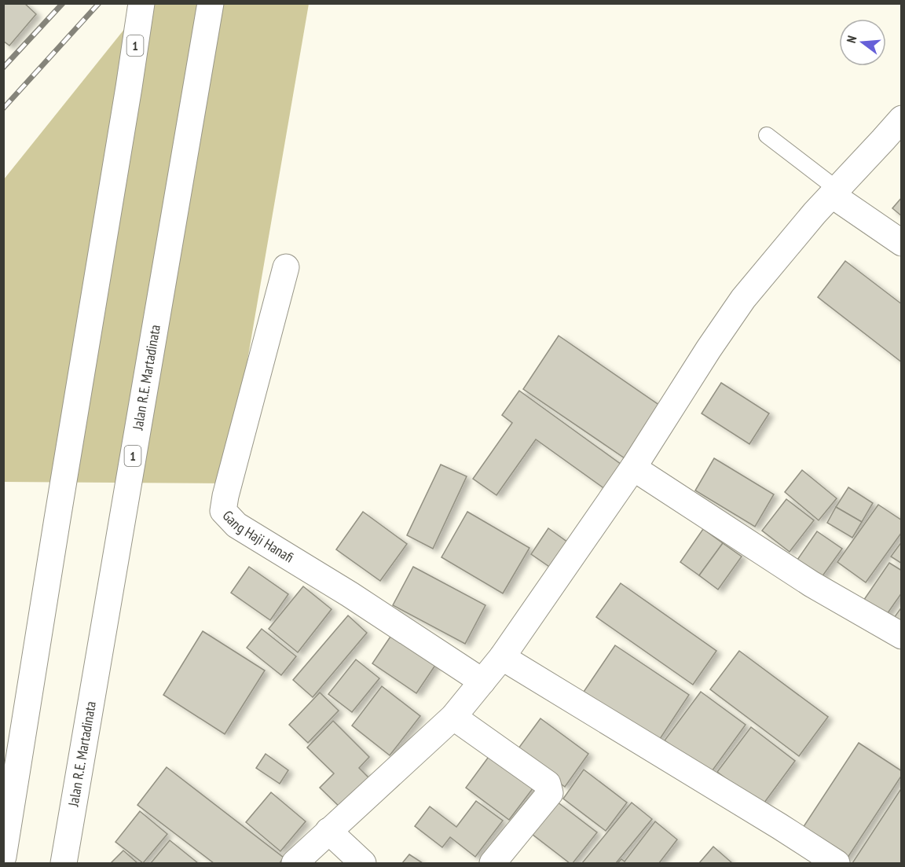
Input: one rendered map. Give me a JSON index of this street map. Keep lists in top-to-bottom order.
{
  "streets": {
    "main road": ["1", "Jalan R.E. Martadinata", "Gang Haji Hanafi"]
  },
  "north": "left"
}
